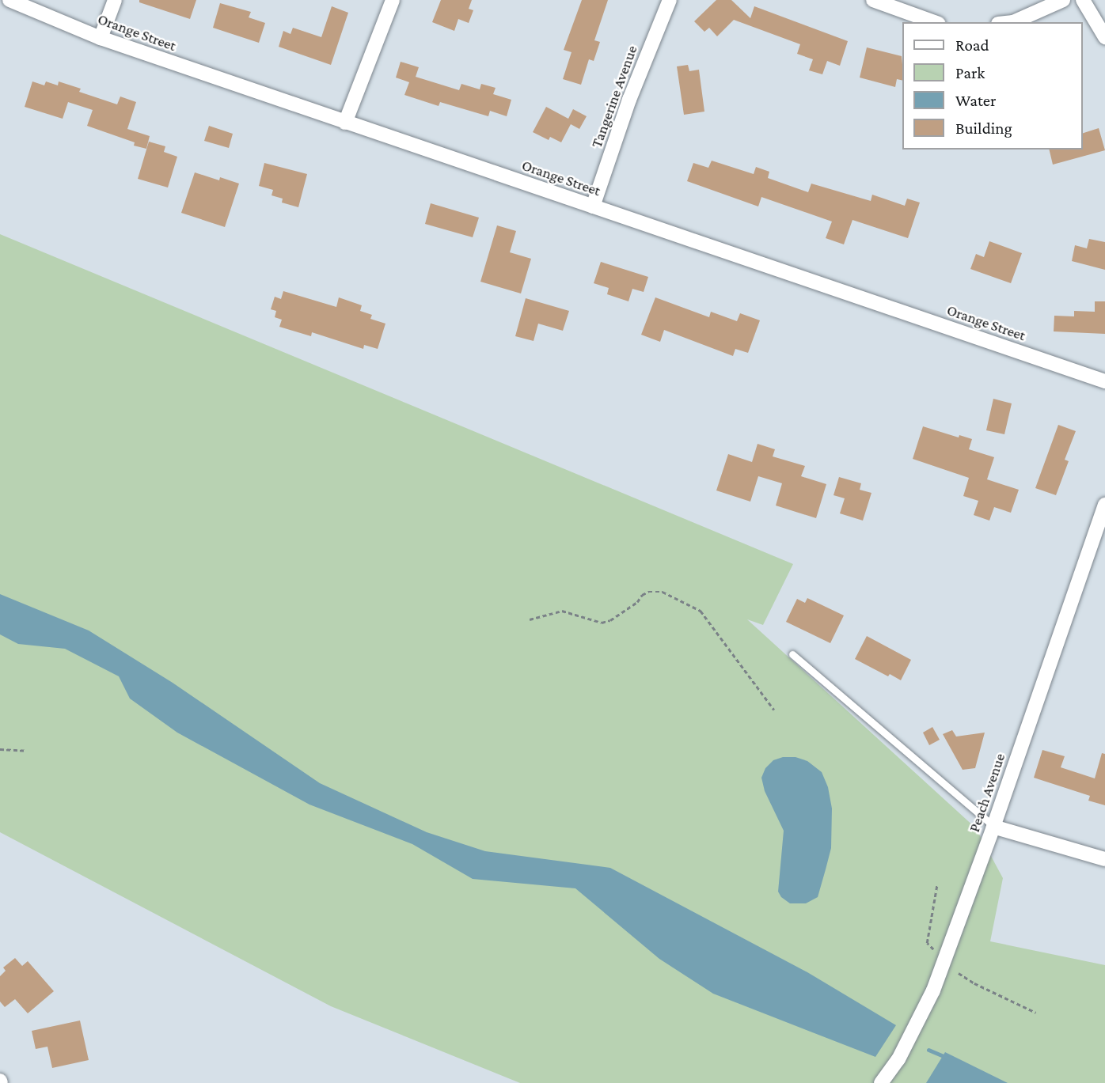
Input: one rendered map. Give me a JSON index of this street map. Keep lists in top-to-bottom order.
{
  "streets": {
    "street": ["Orange Street", "Tangerine Avenue", "Peach Avenue"]
  },
  "crossings": [
    ["Orange Street", "Tangerine Avenue"]
  ],
  "legend": [
    "Road",
    "Park",
    "Water",
    "Building"
  ]
}
